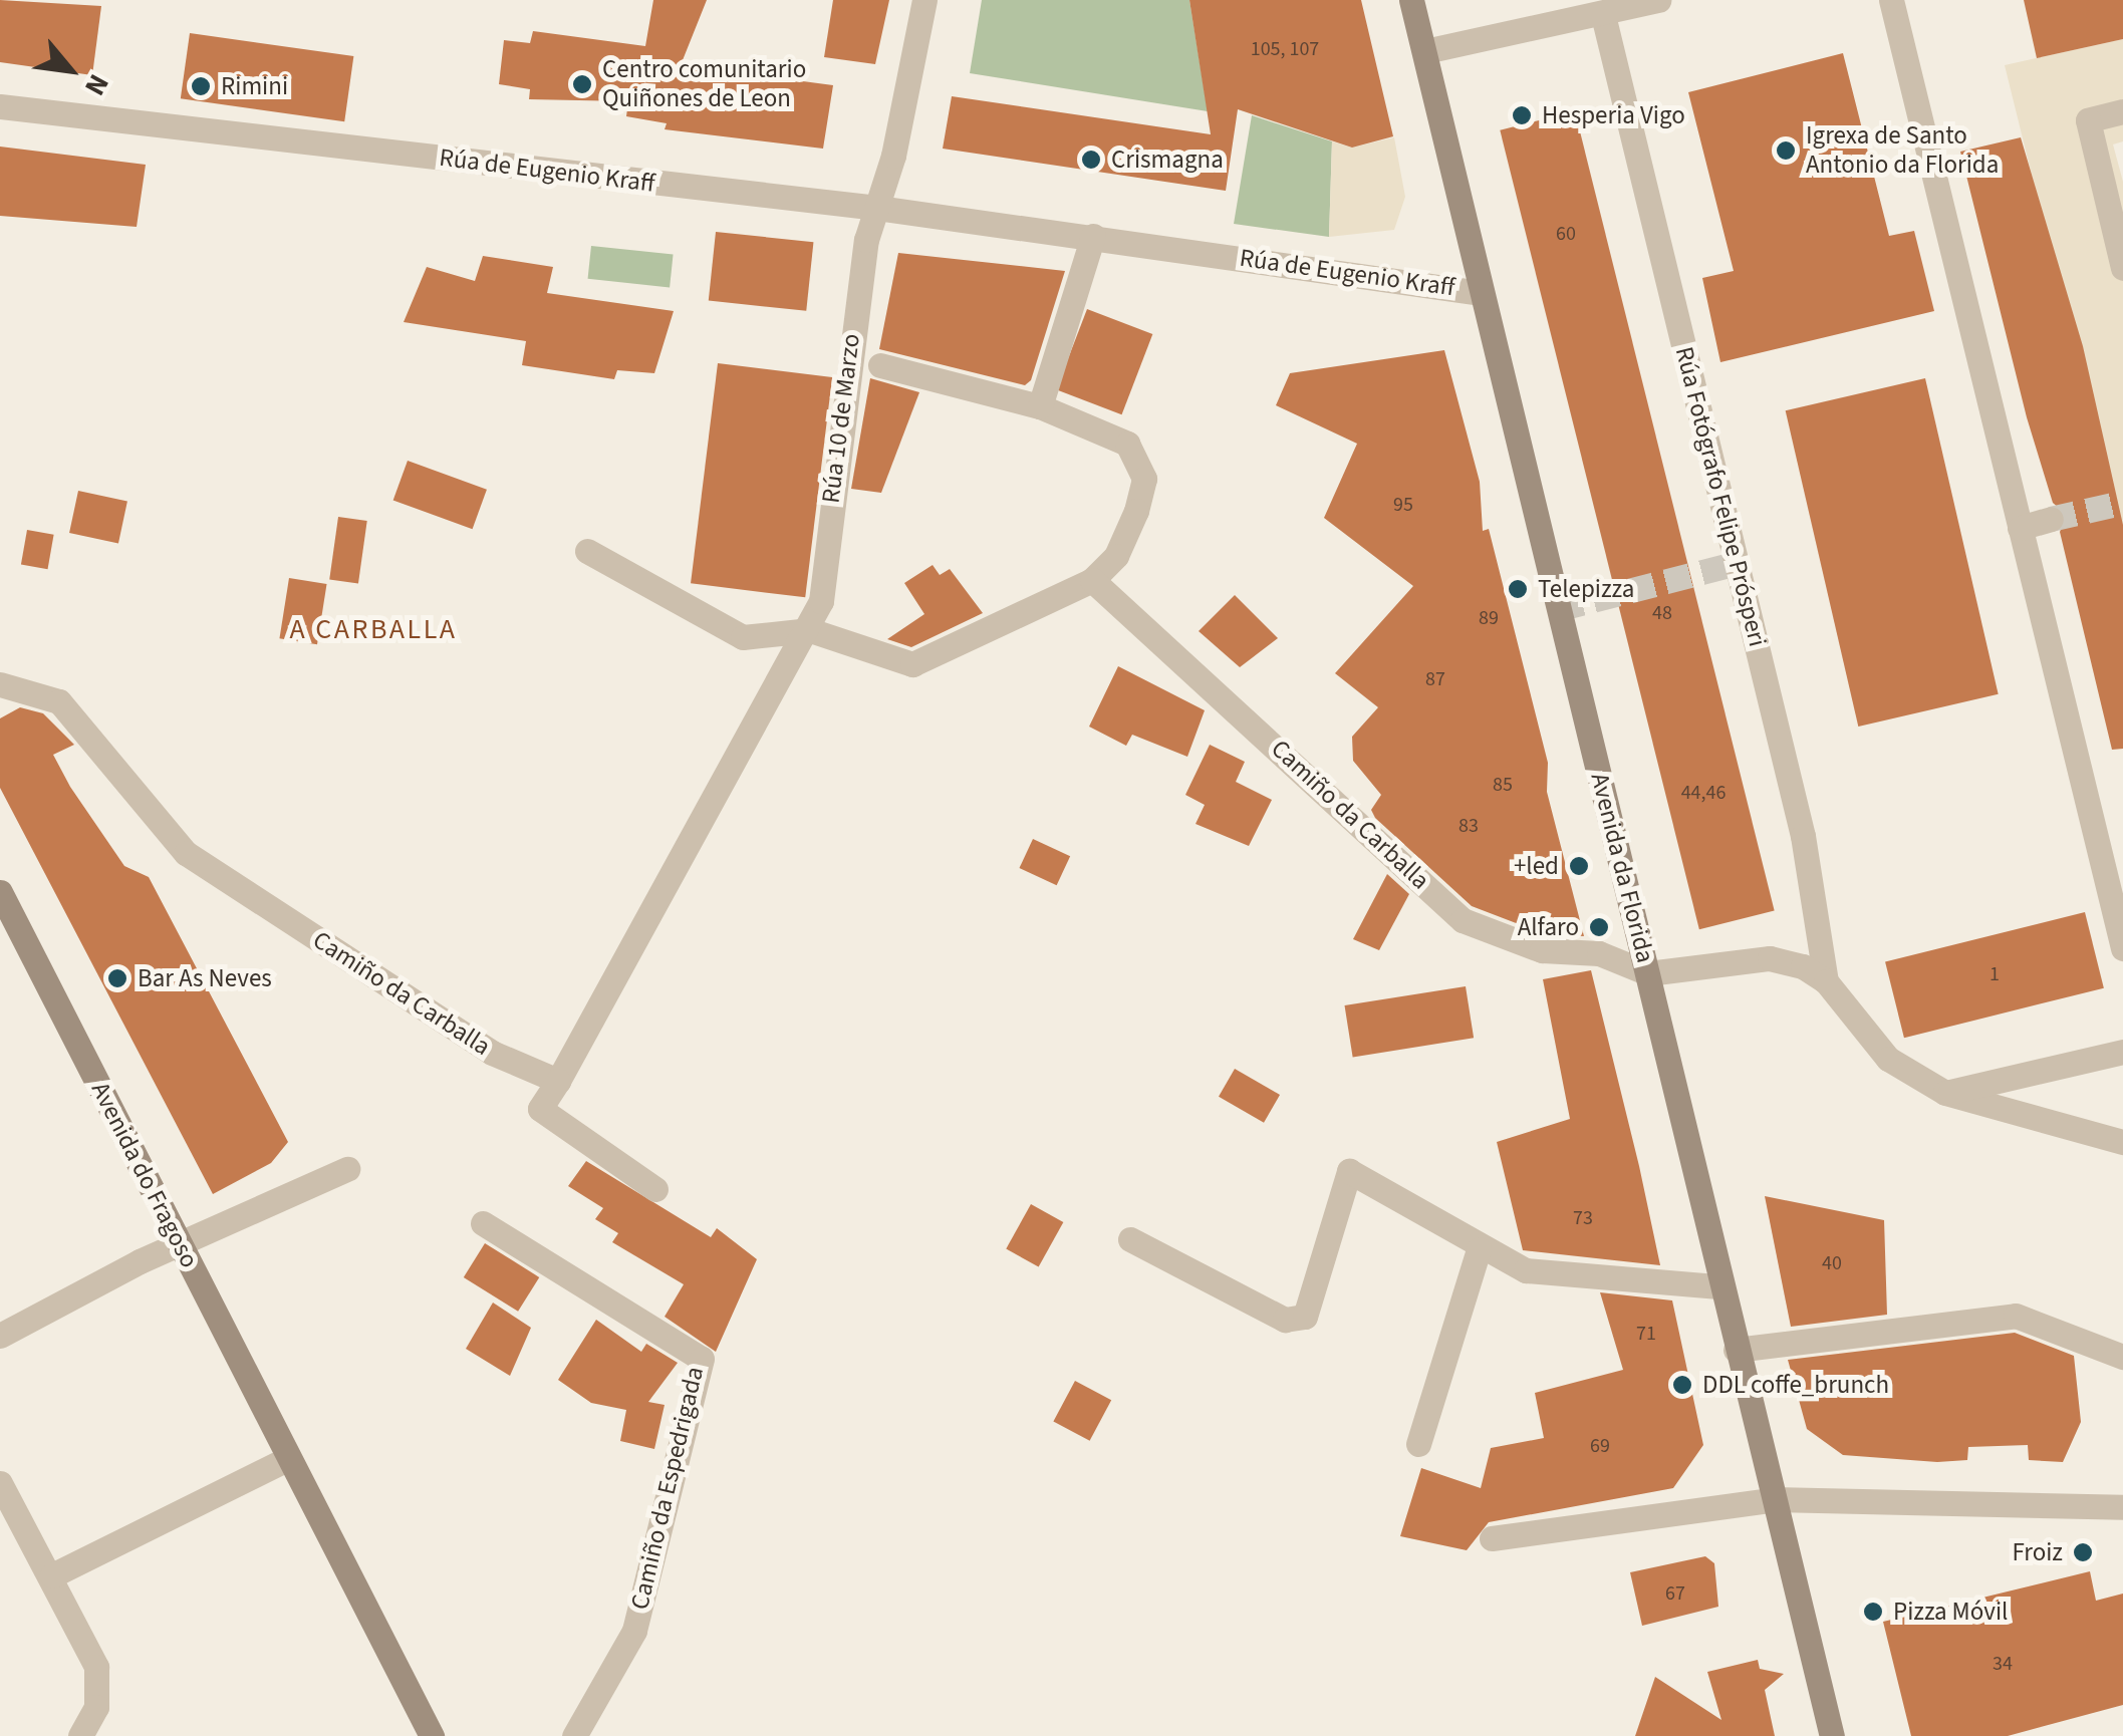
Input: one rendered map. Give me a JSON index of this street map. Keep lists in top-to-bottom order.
{
  "streets": {
    "main road": ["Avenida da Florida", "Avenida do Fragoso"],
    "street": [
      "Rúa de Eugenio Kraff",
      "Rúa 10 de Marzo",
      "Rúa Fotógrafo Felipe Prósperi",
      "Camiño da Carballa",
      "Camiño da Espedrigada"
    ]
  },
  "crossings": [
    ["Rúa de Eugenio Kraff", "Rúa 10 de Marzo"],
    ["Rúa de Eugenio Kraff", "Avenida da Florida"],
    ["Camiño da Carballa", "Avenida da Florida"]
  ],
  "districts": ["A CARBALLA"],
  "places": [
    "Centro comunitario Quiñones de Leon",
    "Rimini",
    "Hesperia Vigo",
    "Igrexa de Santo Antonio da Florida",
    "Crismagna",
    "Telepizza",
    "+led",
    "Alfaro",
    "Bar As Neves",
    "DDL coffe_brunch",
    "Froiz",
    "Pizza Móvil"
  ],
  "house_numbers": [
    "105, 107",
    "60",
    "95",
    "48",
    "89",
    "87",
    "85",
    "44,46",
    "83",
    "1",
    "73",
    "40",
    "71",
    "69",
    "67",
    "34"
  ],
  "north": "bottom right"
}
